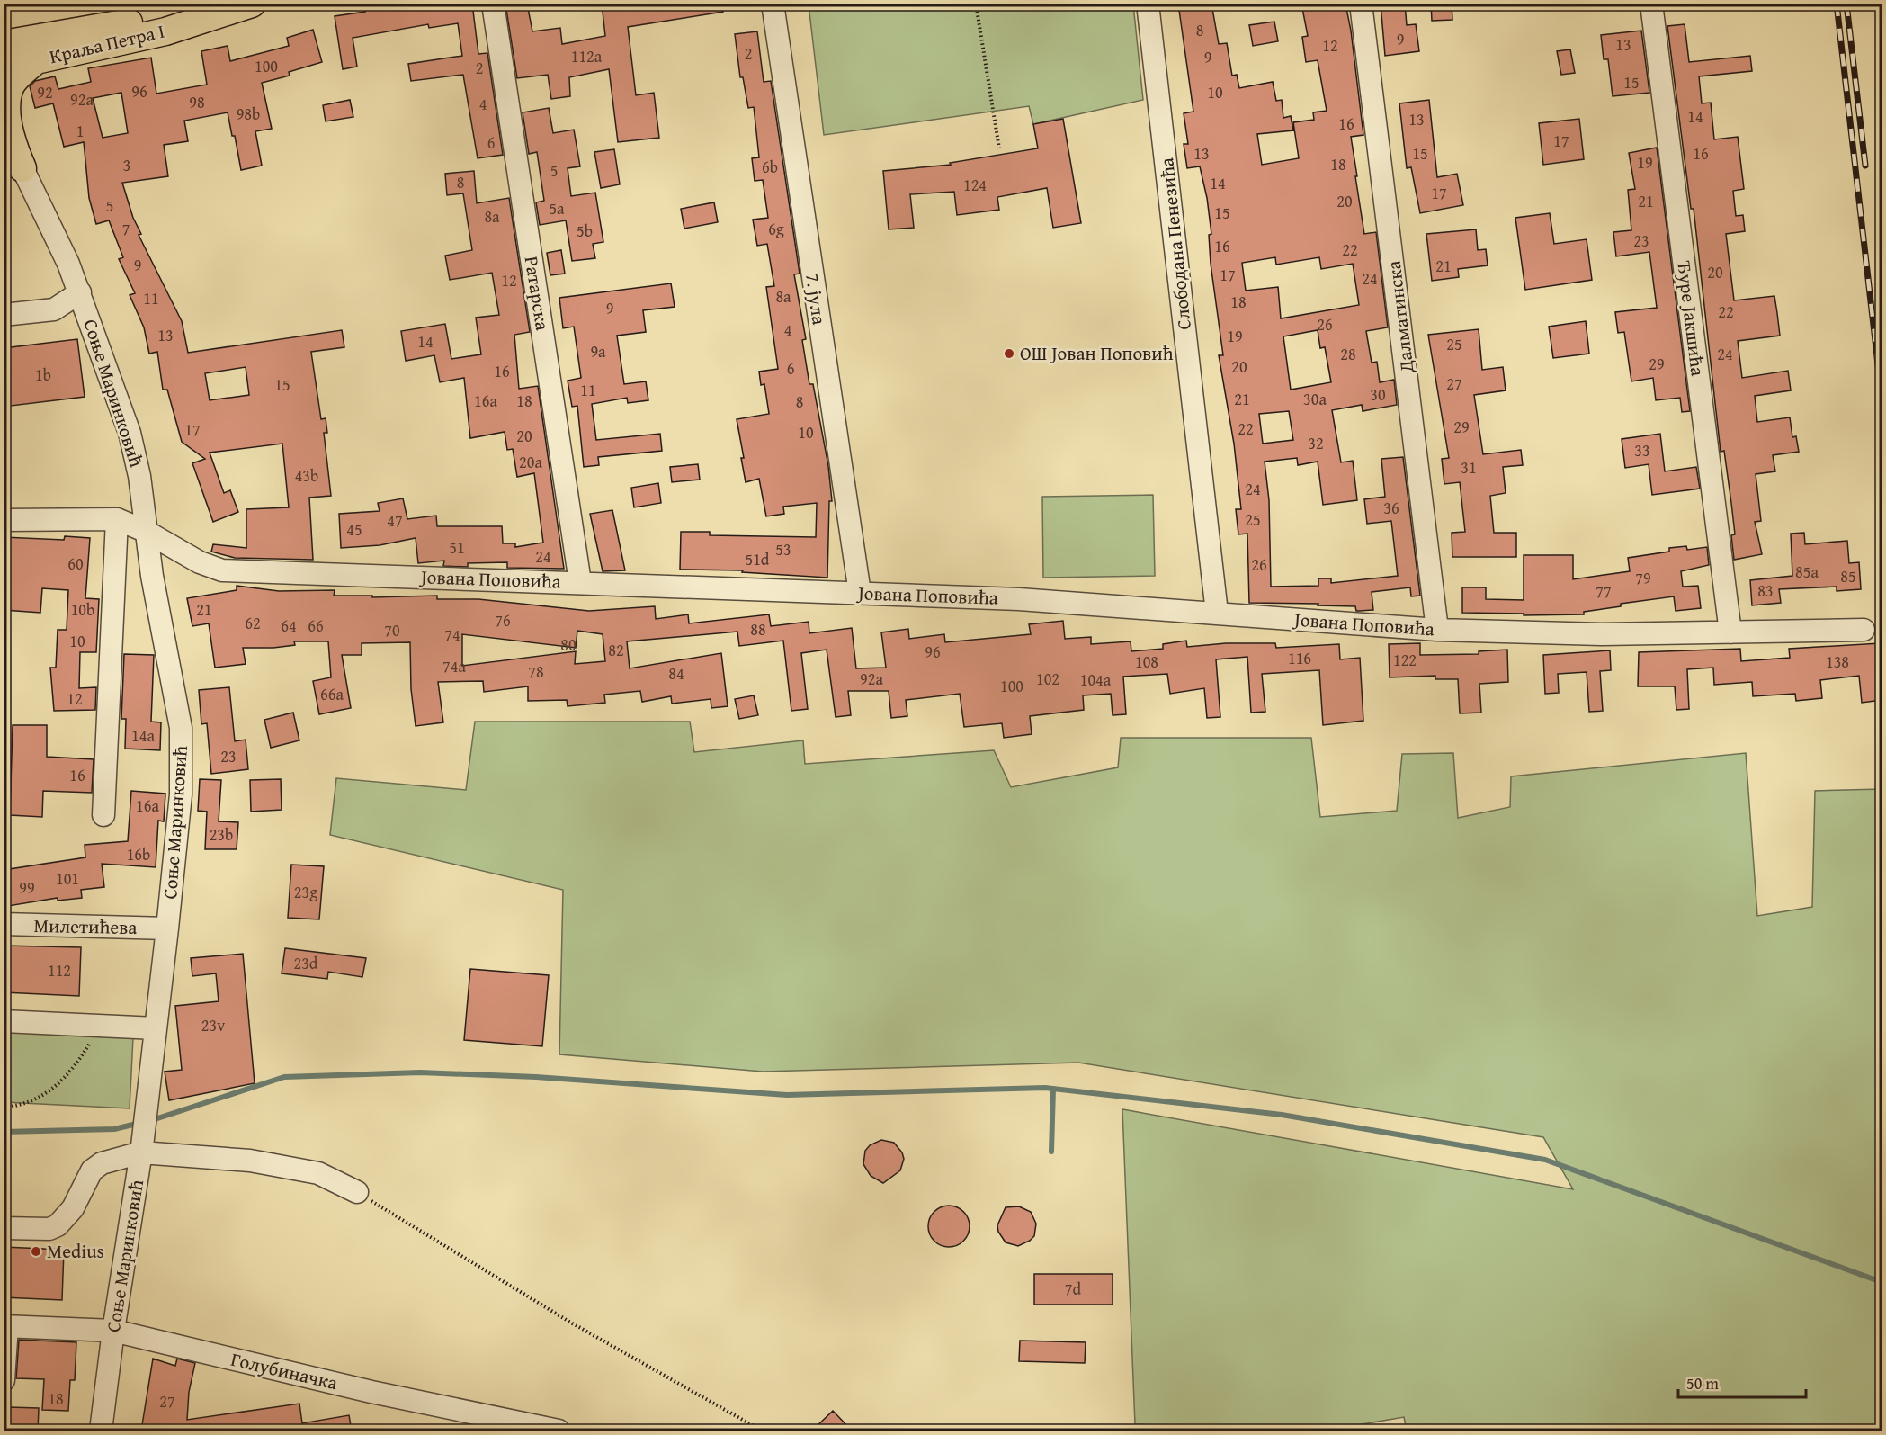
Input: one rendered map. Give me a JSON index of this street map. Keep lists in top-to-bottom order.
{
  "streets": {
    "main road": ["Краља Петра I"],
    "street": [
      "Слободана Пенезића",
      "Ратарска",
      "7. јула",
      "Далматинска",
      "Ђуре Јакшића",
      "Соње Маринковић",
      "Јована Поповића",
      "Милетићева",
      "Голубиначка"
    ]
  },
  "crossings": [
    ["Слободана Пенезића", "Јована Поповића"],
    ["Ратарска", "Јована Поповића"],
    ["7. јула", "Јована Поповића"],
    ["Далматинска", "Јована Поповића"],
    ["Ђуре Јакшића", "Јована Поповића"],
    ["Соње Маринковић", "Јована Поповића"],
    ["Соње Маринковић", "Милетићева"],
    ["Соње Маринковић", "Голубиначка"]
  ],
  "places": ["ОШ Јован Поповић", "Medius"],
  "house_numbers": [
    "8",
    "9",
    "13",
    "12",
    "2",
    "112a",
    "9",
    "100",
    "2",
    "15",
    "96",
    "92",
    "10",
    "92a",
    "98",
    "4",
    "98b",
    "14",
    "13",
    "16",
    "1",
    "17",
    "6",
    "13",
    "15",
    "16",
    "19",
    "18",
    "3",
    "6b",
    "5",
    "8",
    "14",
    "124",
    "17",
    "20",
    "21",
    "5",
    "5a",
    "15",
    "8a",
    "7",
    "6g",
    "5b",
    "23",
    "16",
    "22",
    "9",
    "21",
    "20",
    "17",
    "24",
    "12",
    "8a",
    "11",
    "18",
    "9",
    "22",
    "26",
    "4",
    "13",
    "19",
    "14",
    "25",
    "9a",
    "28",
    "24",
    "29",
    "20",
    "6",
    "16",
    "1b",
    "27",
    "15",
    "11",
    "30",
    "21",
    "30a",
    "16a",
    "18",
    "8",
    "29",
    "22",
    "17",
    "10",
    "20",
    "32",
    "33",
    "20a",
    "31",
    "43b",
    "24",
    "36",
    "25",
    "47",
    "45",
    "51",
    "53",
    "24",
    "51d",
    "60",
    "26",
    "85a",
    "85",
    "79",
    "83",
    "77",
    "10b",
    "21",
    "76",
    "62",
    "64",
    "66",
    "88",
    "70",
    "74",
    "10",
    "80",
    "82",
    "96",
    "116",
    "122",
    "108",
    "138",
    "74a",
    "78",
    "84",
    "92a",
    "102",
    "104a",
    "100",
    "66a",
    "12",
    "14a",
    "23",
    "16",
    "16a",
    "23b",
    "16b",
    "101",
    "99",
    "23g",
    "23d",
    "112",
    "23v",
    "7d",
    "18",
    "27"
  ],
  "scale_bar": "50 m"
}
